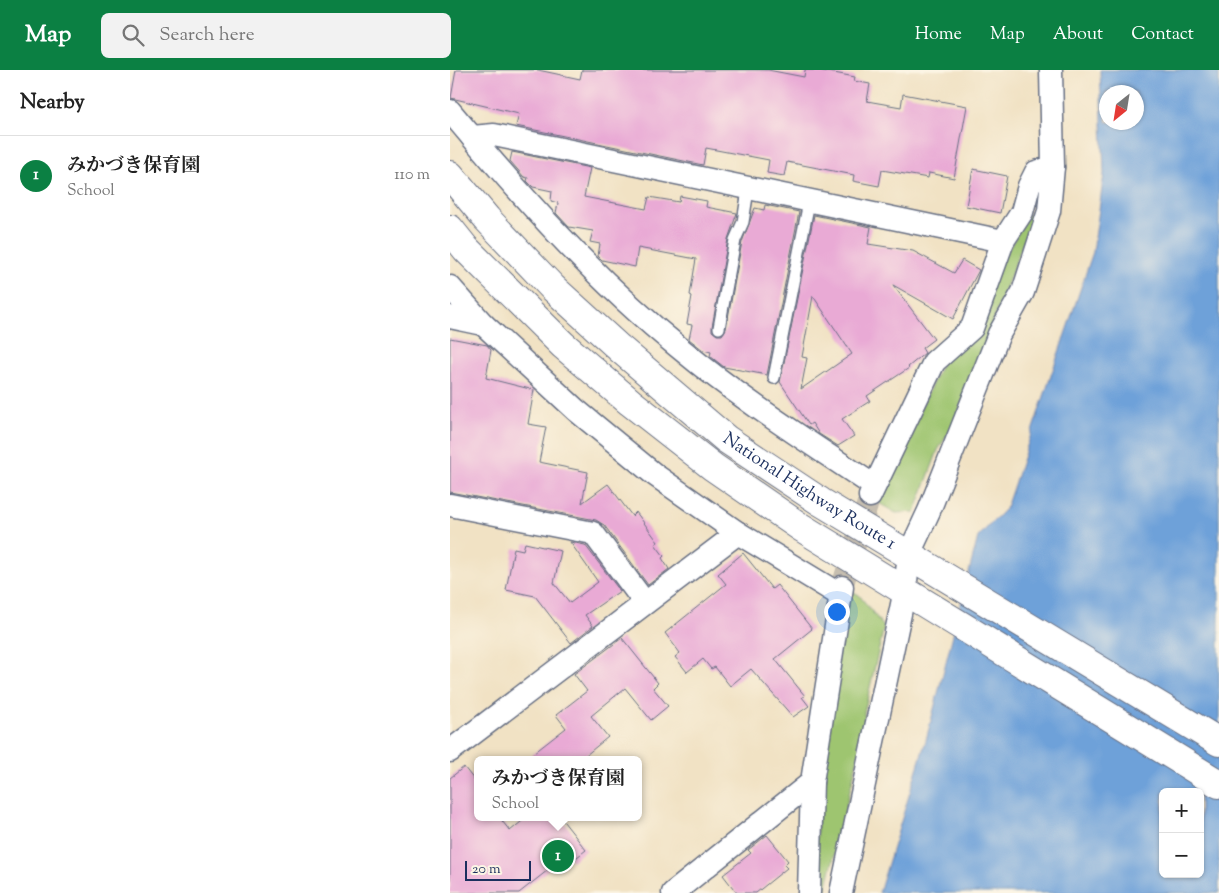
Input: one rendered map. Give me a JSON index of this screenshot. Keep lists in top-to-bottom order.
{
  "streets": {
    "highway": ["National Highway Route 1"]
  },
  "scale_bar": "20 m",
  "north": "bottom left",
  "page": {
    "header": "Map",
    "search": "Search here",
    "nav": [
      "Home",
      "Map",
      "About",
      "Contact"
    ],
    "heading": "Nearby",
    "list": [
      {
        "mark": "1",
        "name": "みかづき保育園",
        "note": "School",
        "value": "110 m"
      }
    ],
    "popup": ["みかづき保育園", "School"],
    "map_buttons": ["+", "−"],
    "pins": "1",
    "scale": "20 m"
  }
}
